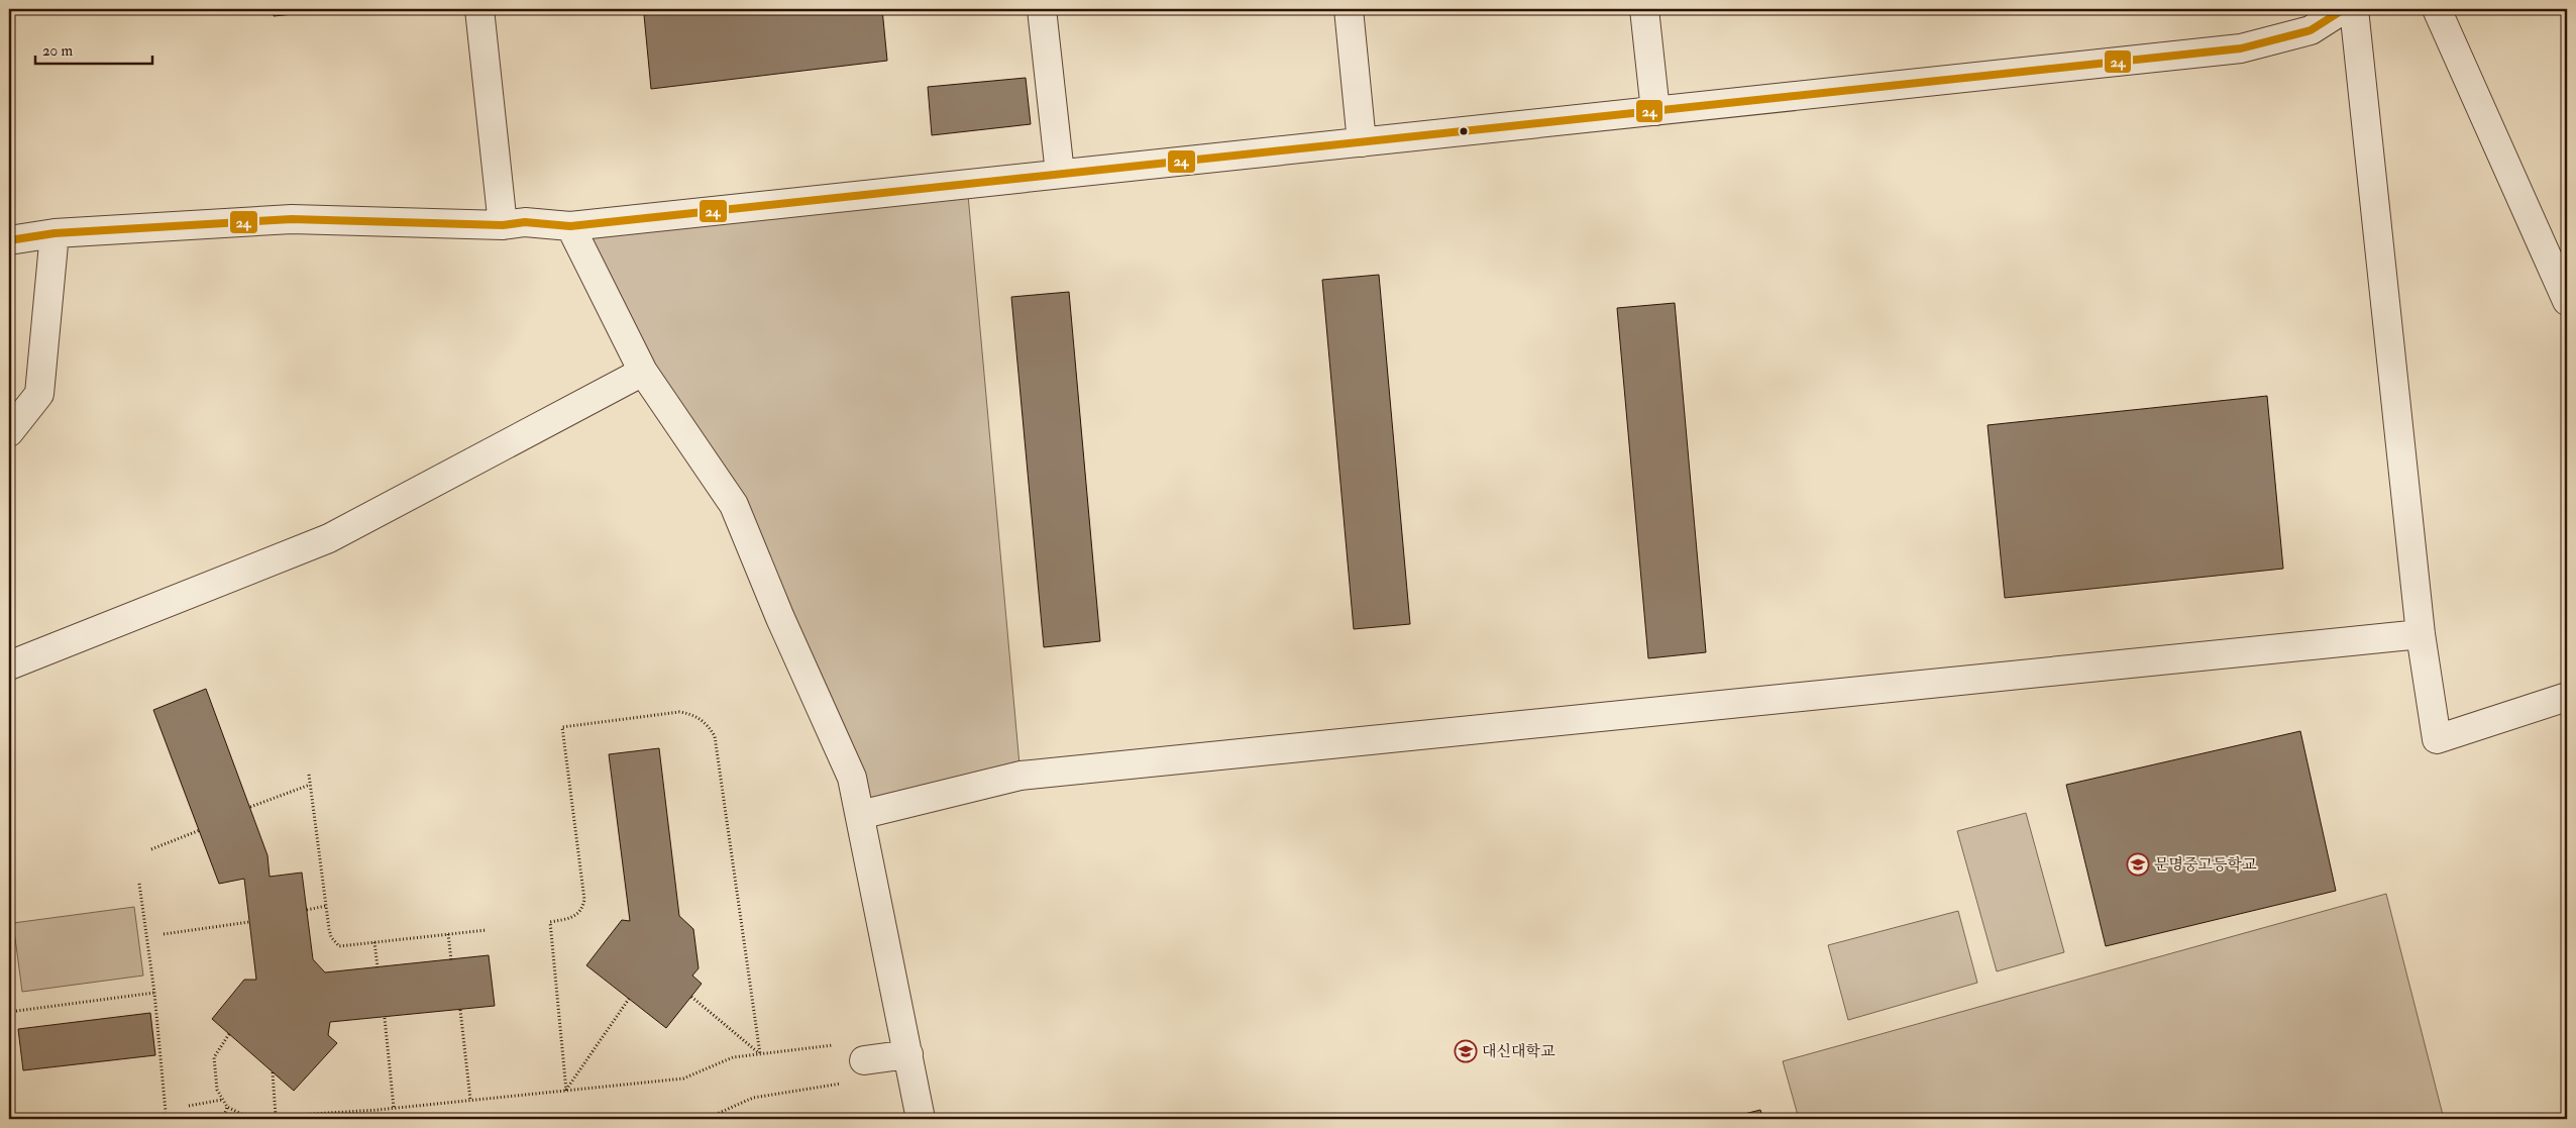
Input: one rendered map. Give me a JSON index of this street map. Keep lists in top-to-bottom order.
{
  "places": {
    "school or university": ["문명중고등학교", "대신대학교"]
  },
  "lines": ["transit line 24"],
  "scale_bar": "20 m"
}
